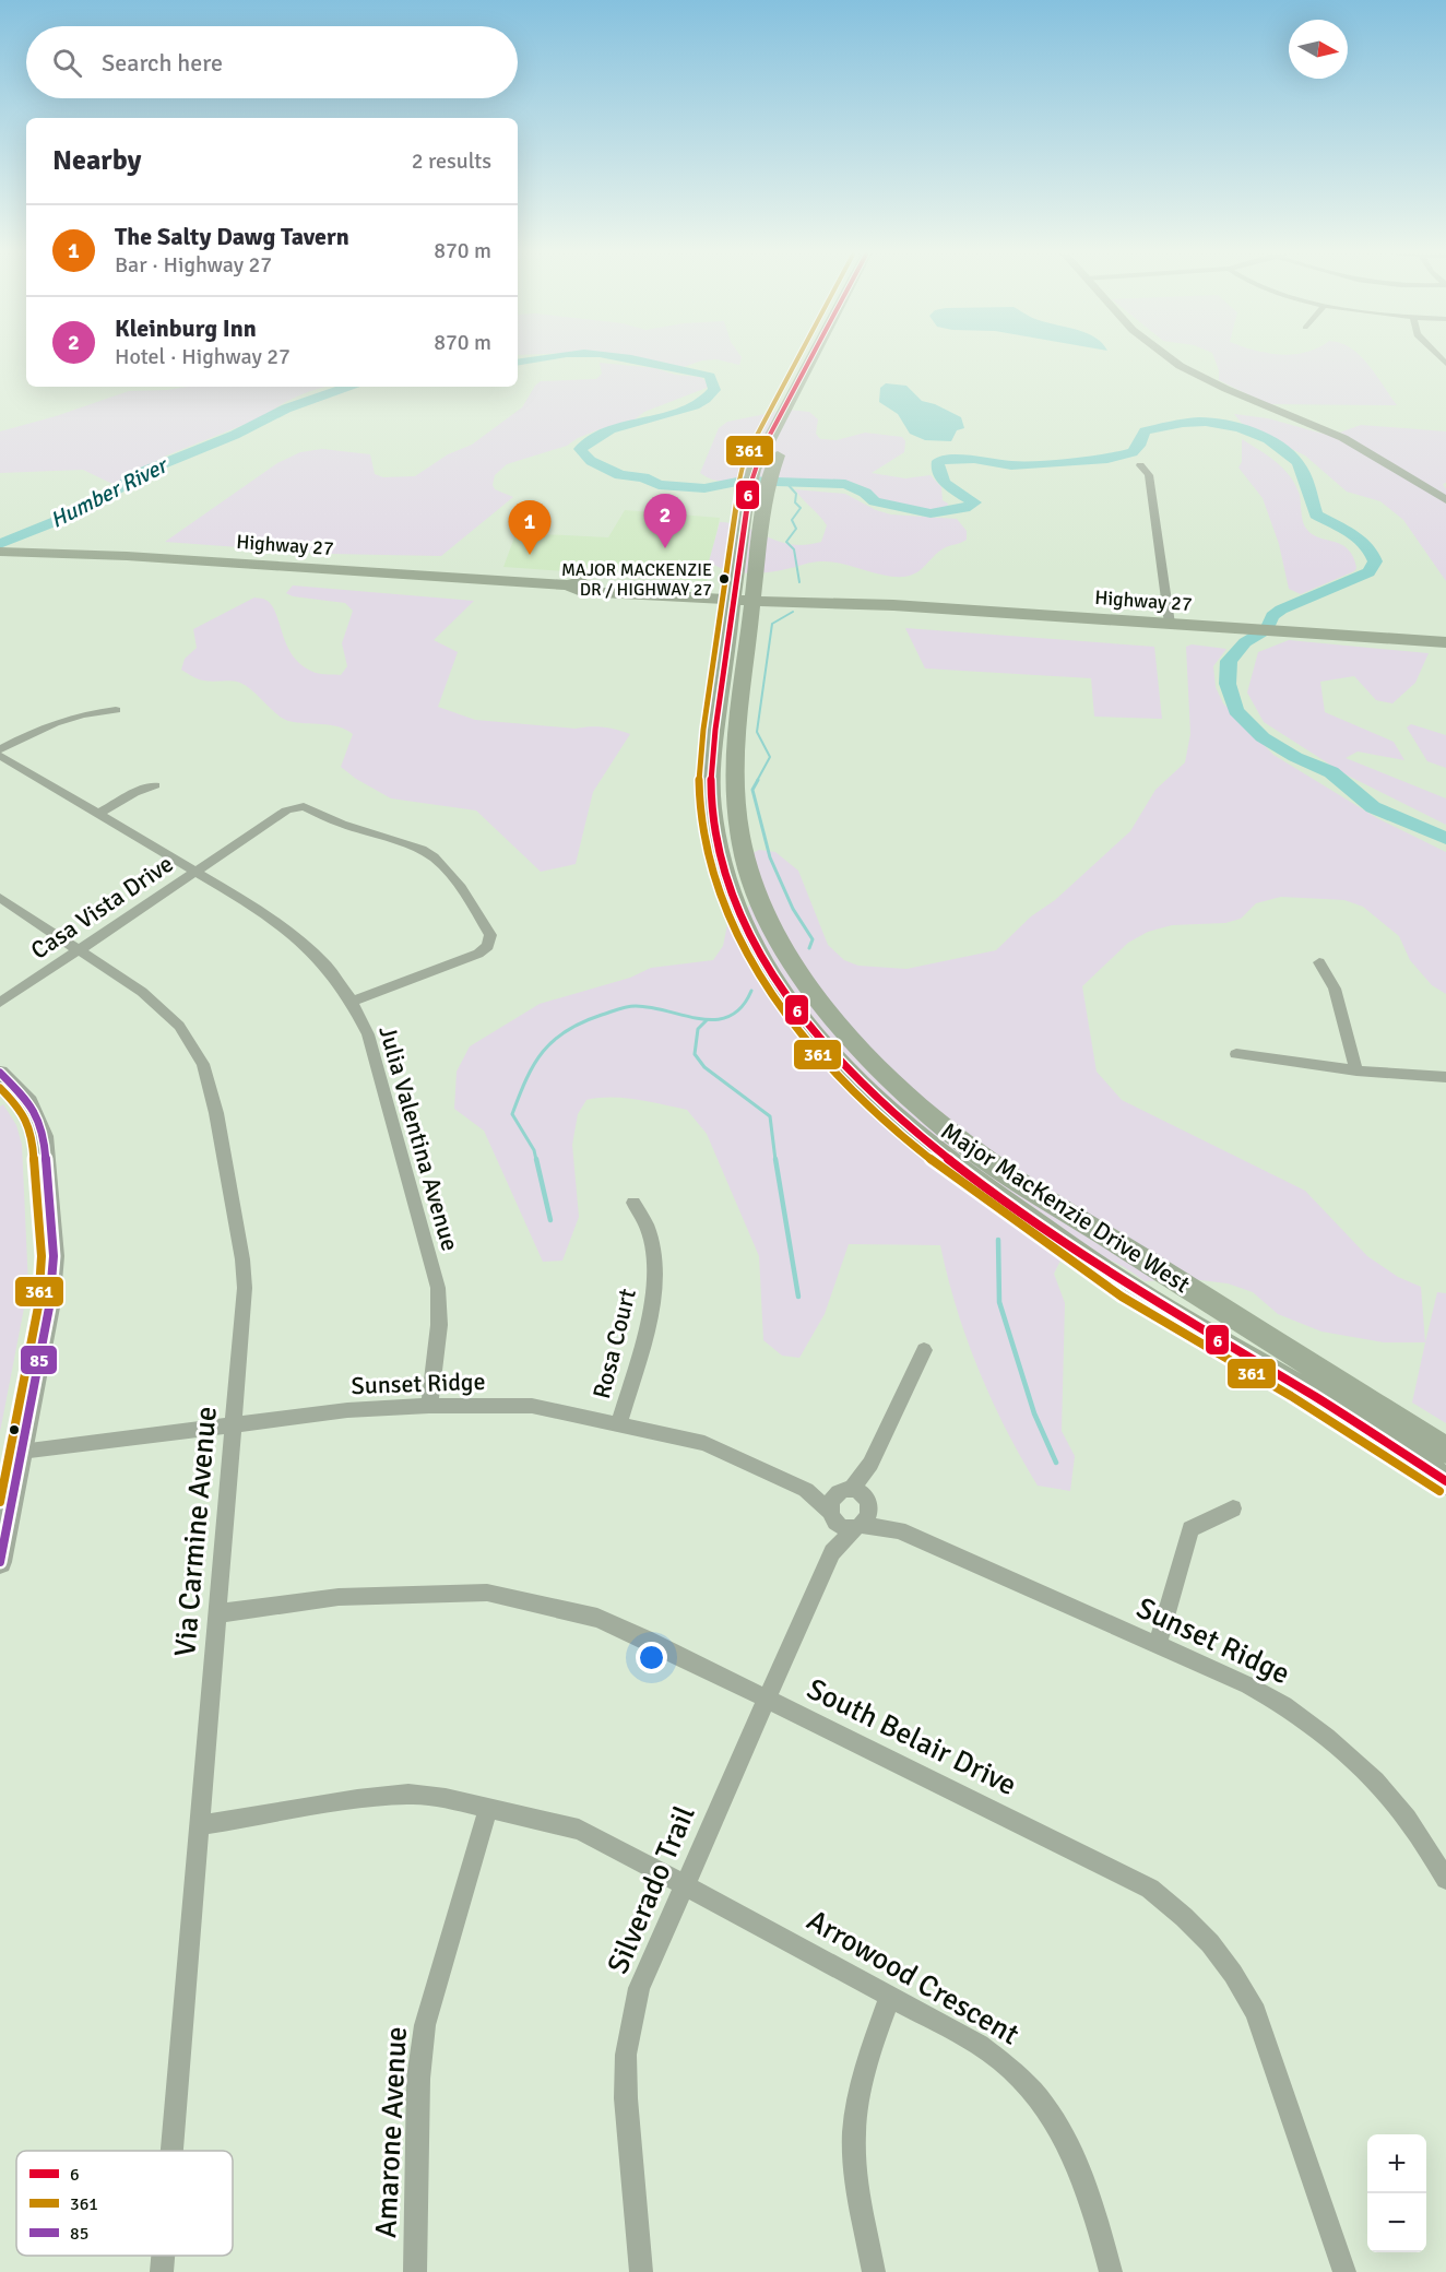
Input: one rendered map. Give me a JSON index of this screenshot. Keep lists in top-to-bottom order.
{
  "streets": {
    "main road": ["Highway 27", "Major MacKenzie Drive West"],
    "street": [
      "Casa Vista Drive",
      "Julia Valentina Avenue",
      "Rosa Court",
      "Sunset Ridge",
      "Via Carmine Avenue",
      "South Belair Drive",
      "Silverado Trail",
      "Arrowood Crescent",
      "Amarone Avenue"
    ]
  },
  "crossings": [
    ["Highway 27", "Major MacKenzie Drive West"],
    ["Casa Vista Drive", "Julia Valentina Avenue"],
    ["Casa Vista Drive", "Via Carmine Avenue"],
    ["Julia Valentina Avenue", "Sunset Ridge"],
    ["Rosa Court", "Sunset Ridge"],
    ["Sunset Ridge", "Via Carmine Avenue"],
    ["Sunset Ridge", "Silverado Trail"],
    ["Via Carmine Avenue", "South Belair Drive"],
    ["Via Carmine Avenue", "Arrowood Crescent"],
    ["South Belair Drive", "Silverado Trail"],
    ["Silverado Trail", "Arrowood Crescent"],
    ["Arrowood Crescent", "Amarone Avenue"]
  ],
  "water": ["Humber River"],
  "places": ["MAJOR MACKENZIE DR / HIGHWAY 27"],
  "lines": ["transit line 6", "transit line 361", "transit line 85"],
  "legend": ["6", "361", "85"],
  "north": "right",
  "page": {
    "search": "Search here",
    "heading": ["Nearby", "2 results"],
    "list": [
      {
        "mark": "1",
        "name": "The Salty Dawg Tavern",
        "note": "Bar · Highway 27",
        "value": "870 m"
      },
      {
        "mark": "2",
        "name": "Kleinburg Inn",
        "note": "Hotel · Highway 27",
        "value": "870 m"
      }
    ],
    "pins": ["2", "1"],
    "map_buttons": ["+", "−"]
  }
}
